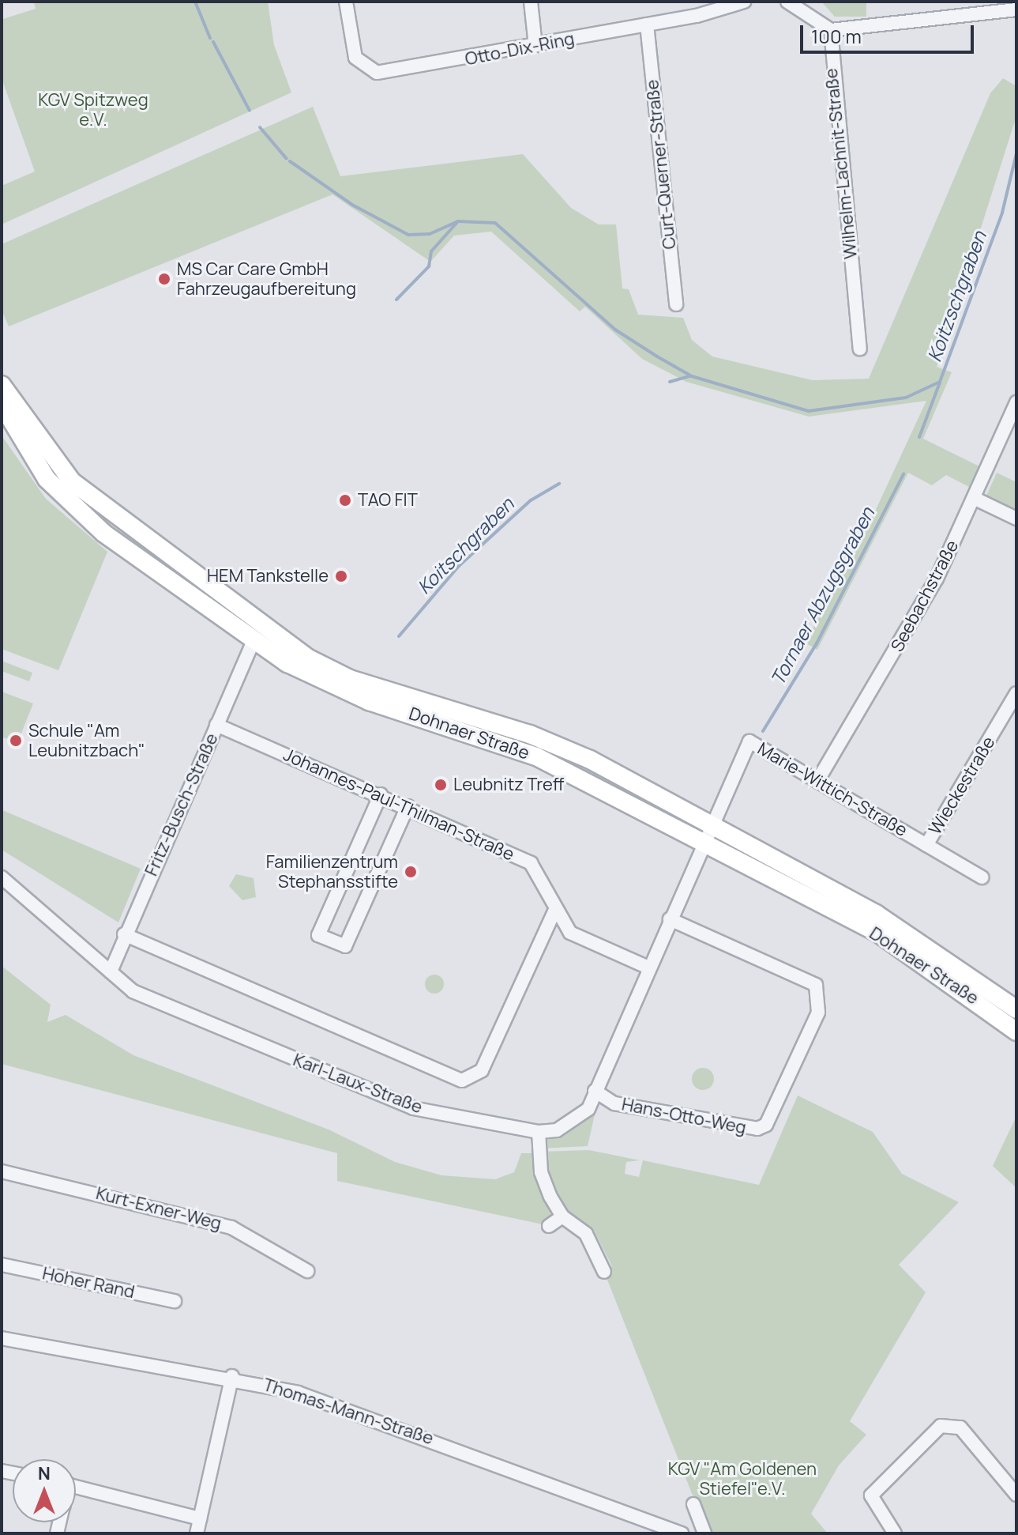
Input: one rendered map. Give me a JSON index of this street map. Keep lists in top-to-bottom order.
{
  "streets": {
    "main road": ["Dohnaer Straße"],
    "street": [
      "Otto-Dix-Ring",
      "Wilhelm-Lachnit-Straße",
      "Curt-Querner-Straße",
      "Seebachstraße",
      "Wieckestraße",
      "Marie-Wittich-Straße",
      "Fritz-Busch-Straße",
      "Johannes-Paul-Thilman-Straße",
      "Karl-Laux-Straße",
      "Hans-Otto-Weg",
      "Kurt-Exner-Weg",
      "Hoher Rand",
      "Thomas-Mann-Straße"
    ]
  },
  "crossings": [
    ["Otto-Dix-Ring", "Curt-Querner-Straße"],
    ["Seebachstraße", "Marie-Wittich-Straße"],
    ["Dohnaer Straße", "Marie-Wittich-Straße"],
    ["Dohnaer Straße", "Fritz-Busch-Straße"],
    ["Dohnaer Straße", "Karl-Laux-Straße"],
    ["Wieckestraße", "Marie-Wittich-Straße"],
    ["Marie-Wittich-Straße", "Karl-Laux-Straße"],
    ["Fritz-Busch-Straße", "Johannes-Paul-Thilman-Straße"],
    ["Fritz-Busch-Straße", "Karl-Laux-Straße"],
    ["Johannes-Paul-Thilman-Straße", "Karl-Laux-Straße"],
    ["Karl-Laux-Straße", "Hans-Otto-Weg"]
  ],
  "water": ["Koitzschgraben", "Koitschgraben", "Tornaer Abzugsgraben"],
  "parks": ["KGV Spitzweg e.V.", "KGV \"Am Goldenen Stiefel\"e.V."],
  "places": [
    "MS Car Care GmbH Fahrzeugaufbereitung",
    "TAO FIT",
    "HEM Tankstelle",
    "Schule \"Am Leubnitzbach\"",
    "Leubnitz Treff",
    "Familienzentrum Stephansstifte"
  ],
  "scale_bar": "100 m",
  "north": "top"
}
